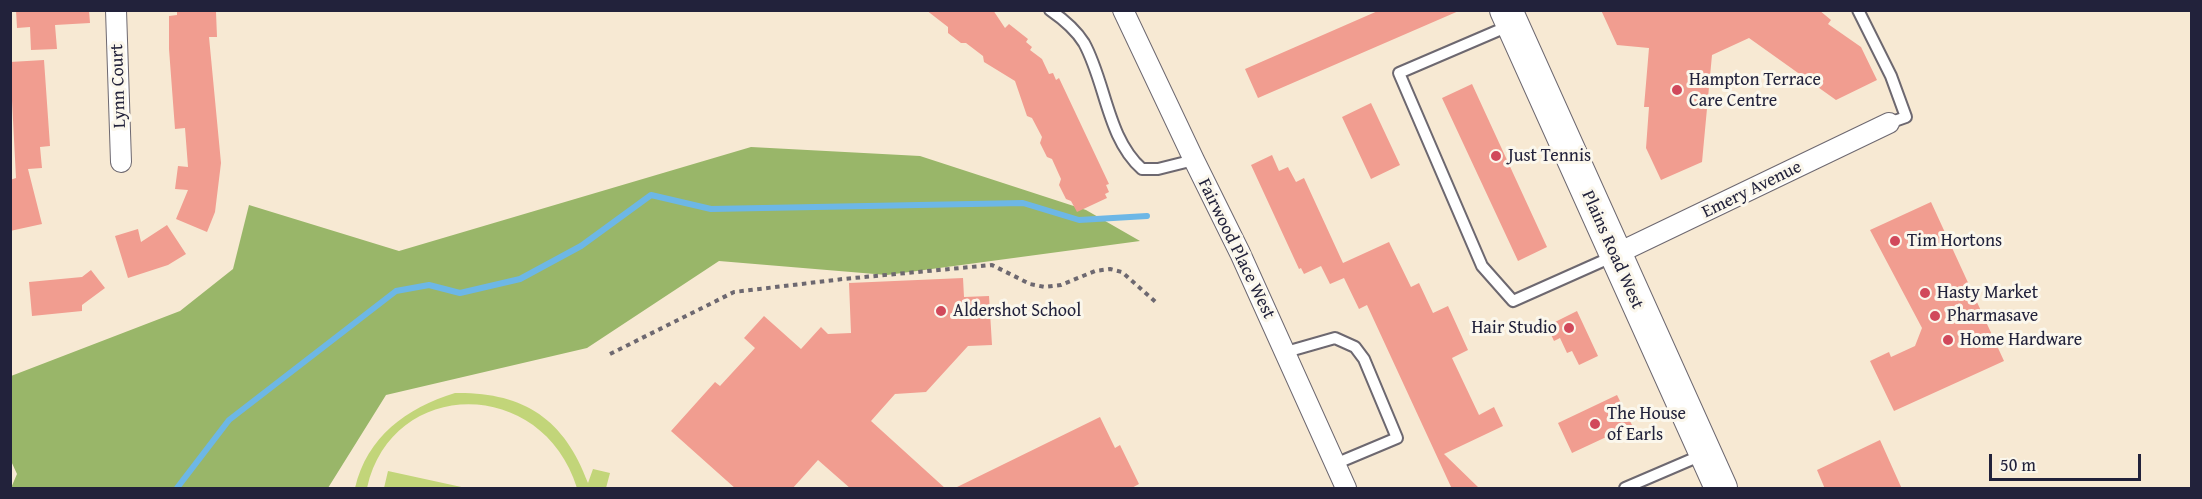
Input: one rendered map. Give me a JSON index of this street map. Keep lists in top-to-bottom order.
{
  "streets": {
    "main road": ["Plains Road West"],
    "street": ["Lynn Court", "Emery Avenue", "Fairwood Place West"]
  },
  "crossings": [
    ["Emery Avenue", "Plains Road West"]
  ],
  "places": [
    "Hampton Terrace Care Centre",
    "Just Tennis",
    "Tim Hortons",
    "Hasty Market",
    "Aldershot School",
    "Pharmasave",
    "Hair Studio",
    "Home Hardware",
    "The House of Earls"
  ],
  "scale_bar": "50 m"
}
